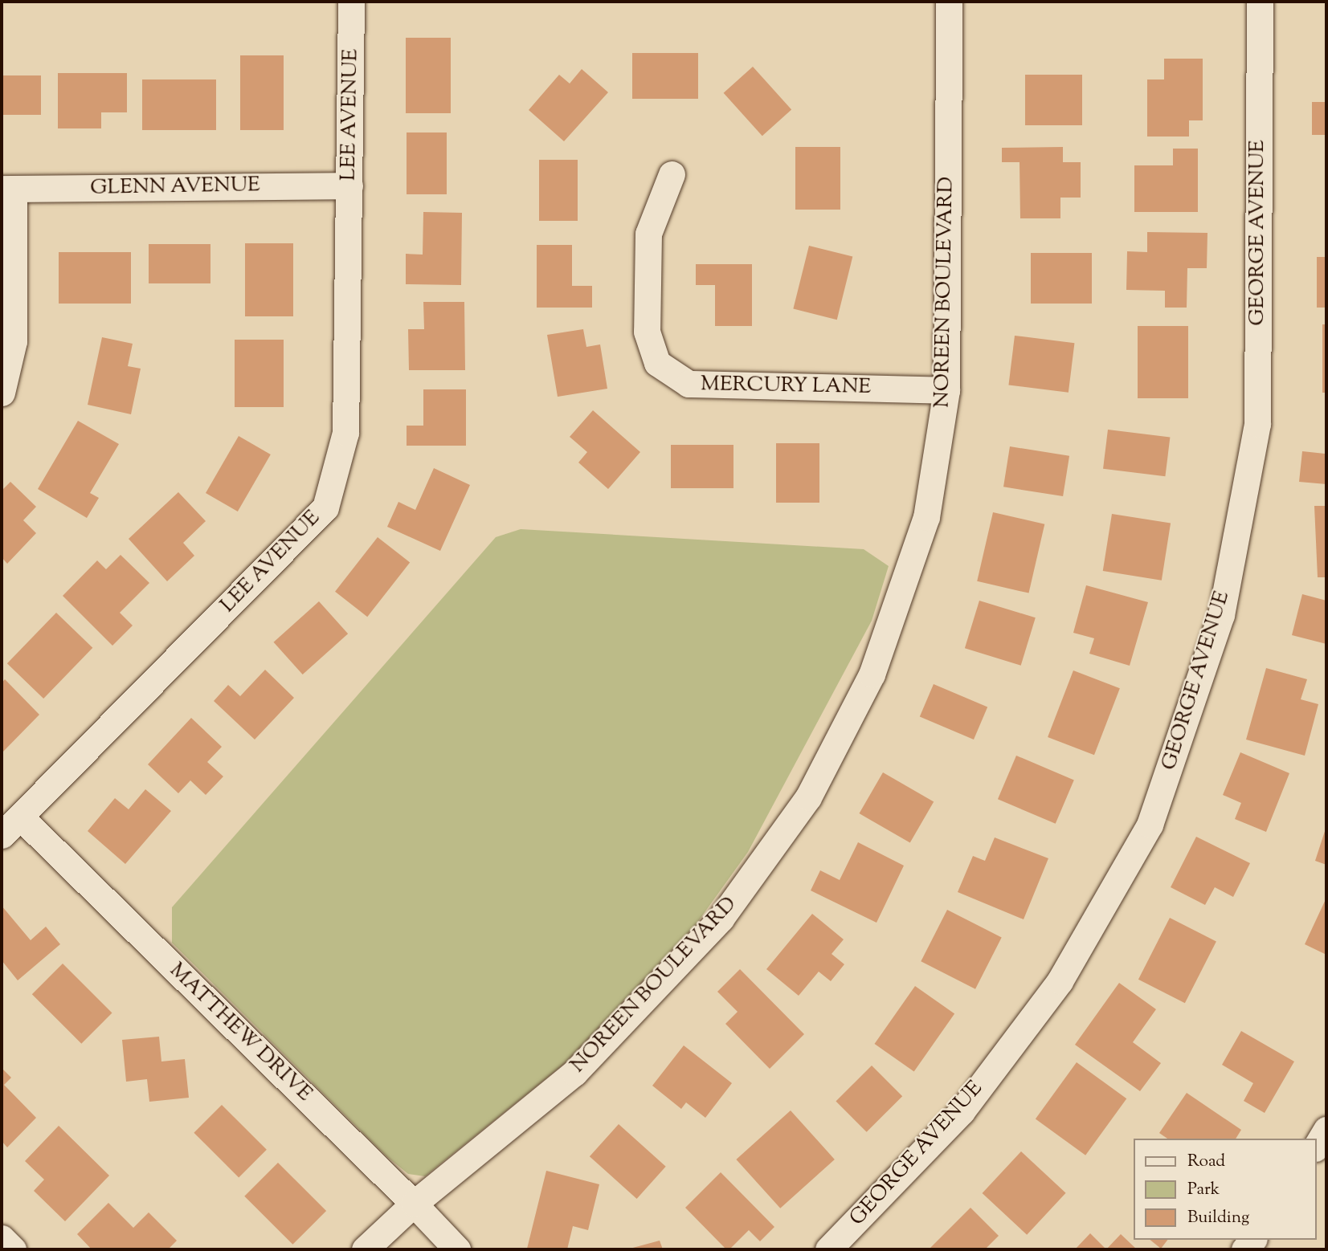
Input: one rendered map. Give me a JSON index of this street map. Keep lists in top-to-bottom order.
{
  "streets": {
    "street": [
      "LEE AVENUE",
      "GLENN AVENUE",
      "GEORGE AVENUE",
      "NOREEN BOULEVARD",
      "MERCURY LANE",
      "MATTHEW DRIVE"
    ]
  },
  "crossings": [
    ["LEE AVENUE", "GLENN AVENUE"],
    ["LEE AVENUE", "MATTHEW DRIVE"],
    ["NOREEN BOULEVARD", "MERCURY LANE"],
    ["NOREEN BOULEVARD", "MATTHEW DRIVE"]
  ],
  "legend": ["Road", "Park", "Building"]
}
